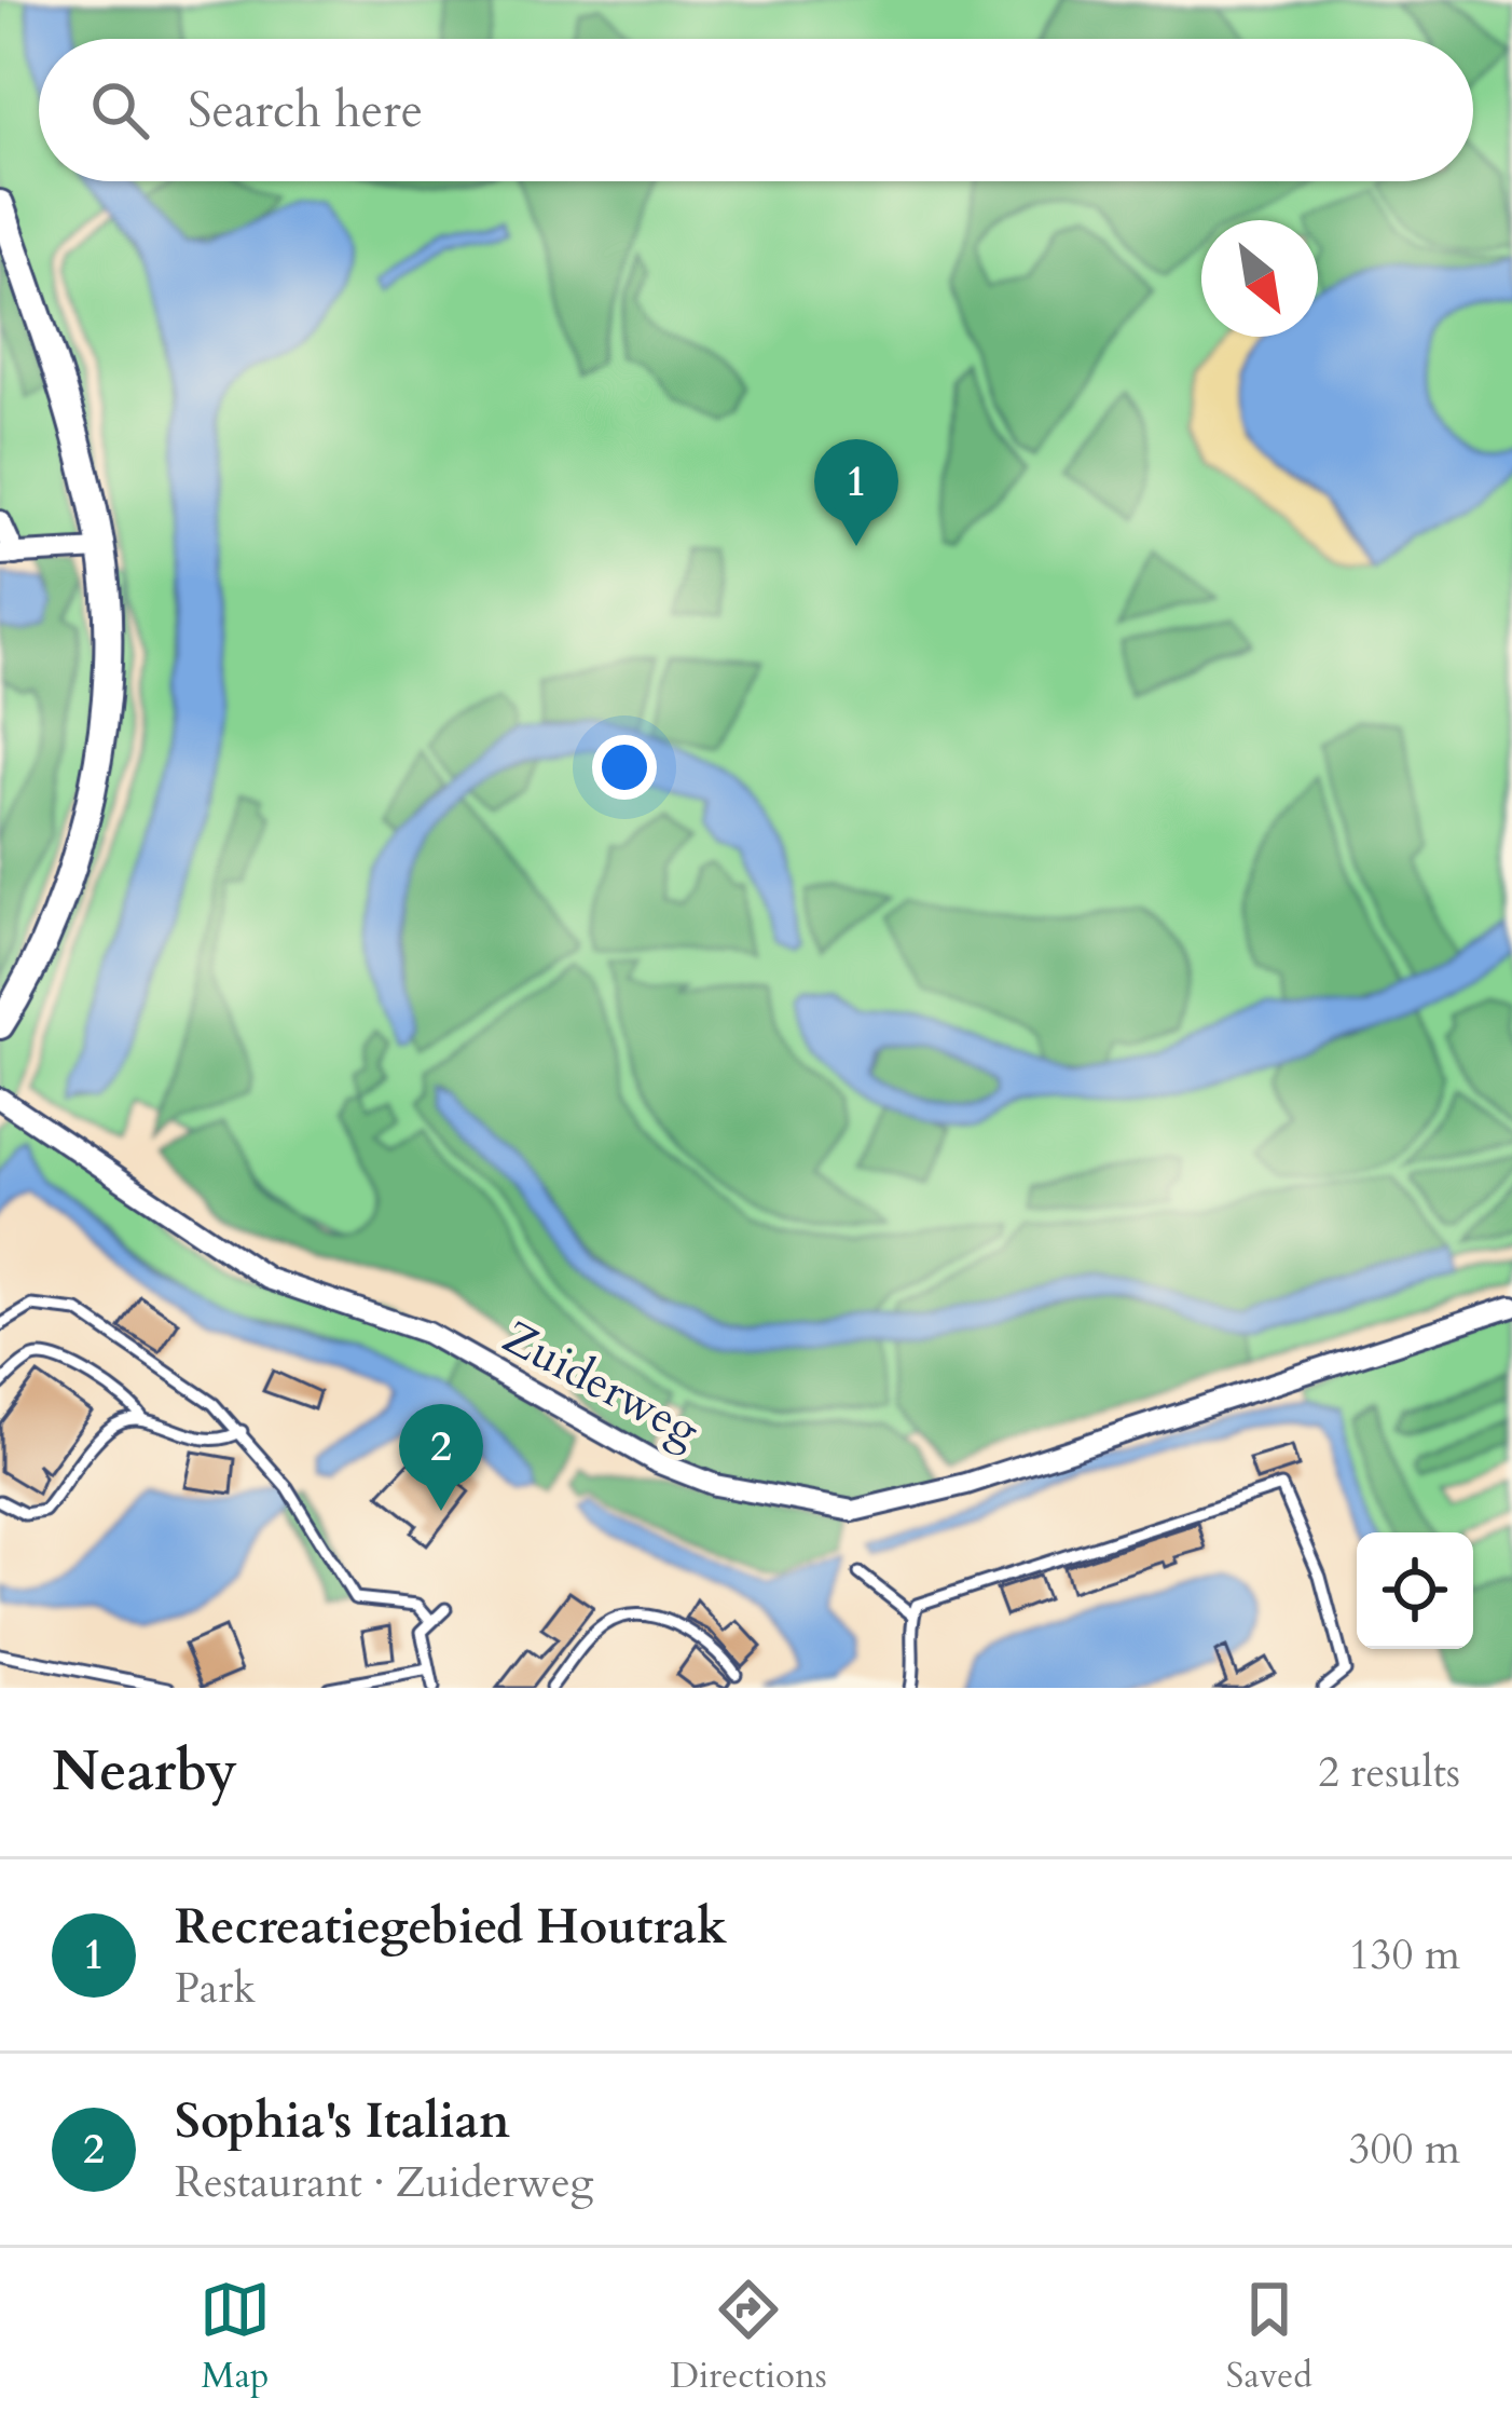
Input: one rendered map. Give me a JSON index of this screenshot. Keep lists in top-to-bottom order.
{
  "streets": {
    "street": ["Zuiderweg"]
  },
  "north": "bottom right",
  "page": {
    "search": "Search here",
    "pins": ["1", "2"],
    "heading": ["Nearby", "2 results"],
    "list": [
      {
        "mark": "1",
        "name": "Recreatiegebied Houtrak",
        "note": "Park",
        "value": "130 m"
      },
      {
        "mark": "2",
        "name": "Sophia's Italian",
        "note": "Restaurant · Zuiderweg",
        "value": "300 m"
      }
    ],
    "nav": ["Map", "Directions", "Saved"]
  }
}
